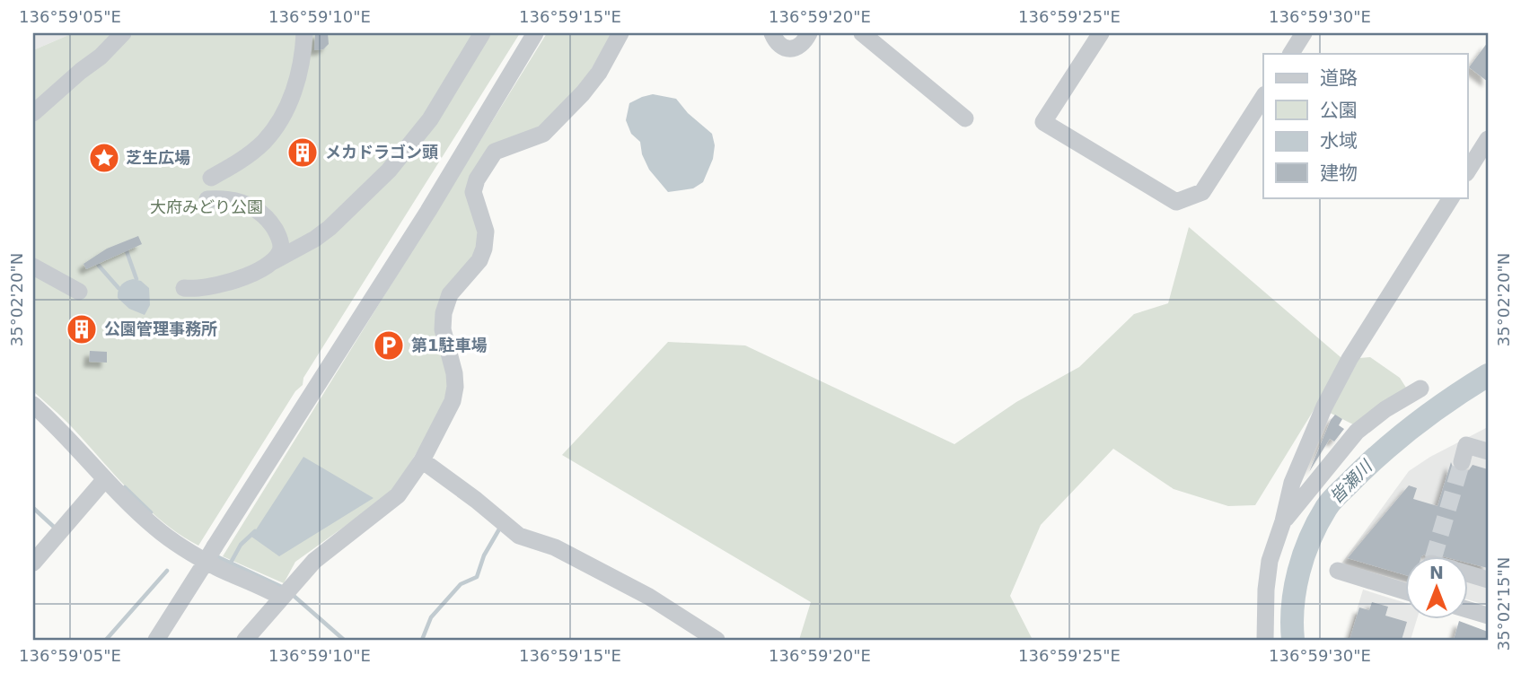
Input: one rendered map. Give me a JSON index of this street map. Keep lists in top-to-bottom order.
{
  "water": ["皆瀬川"],
  "parks": ["大府みどり公園"],
  "places": {
    "building": ["メカドラゴン頭", "公園管理事務所"],
    "place": ["芝生広場"],
    "parking": ["第1駐車場"]
  },
  "legend": [
    "道路",
    "公園",
    "水域",
    "建物"
  ],
  "north": "top",
  "coordinates": [
    "136°59'05\"E",
    "136°59'10\"E",
    "136°59'15\"E",
    "136°59'20\"E",
    "136°59'25\"E",
    "136°59'30\"E",
    "35°02'20\"N",
    "35°02'15\"N"
  ]
}
